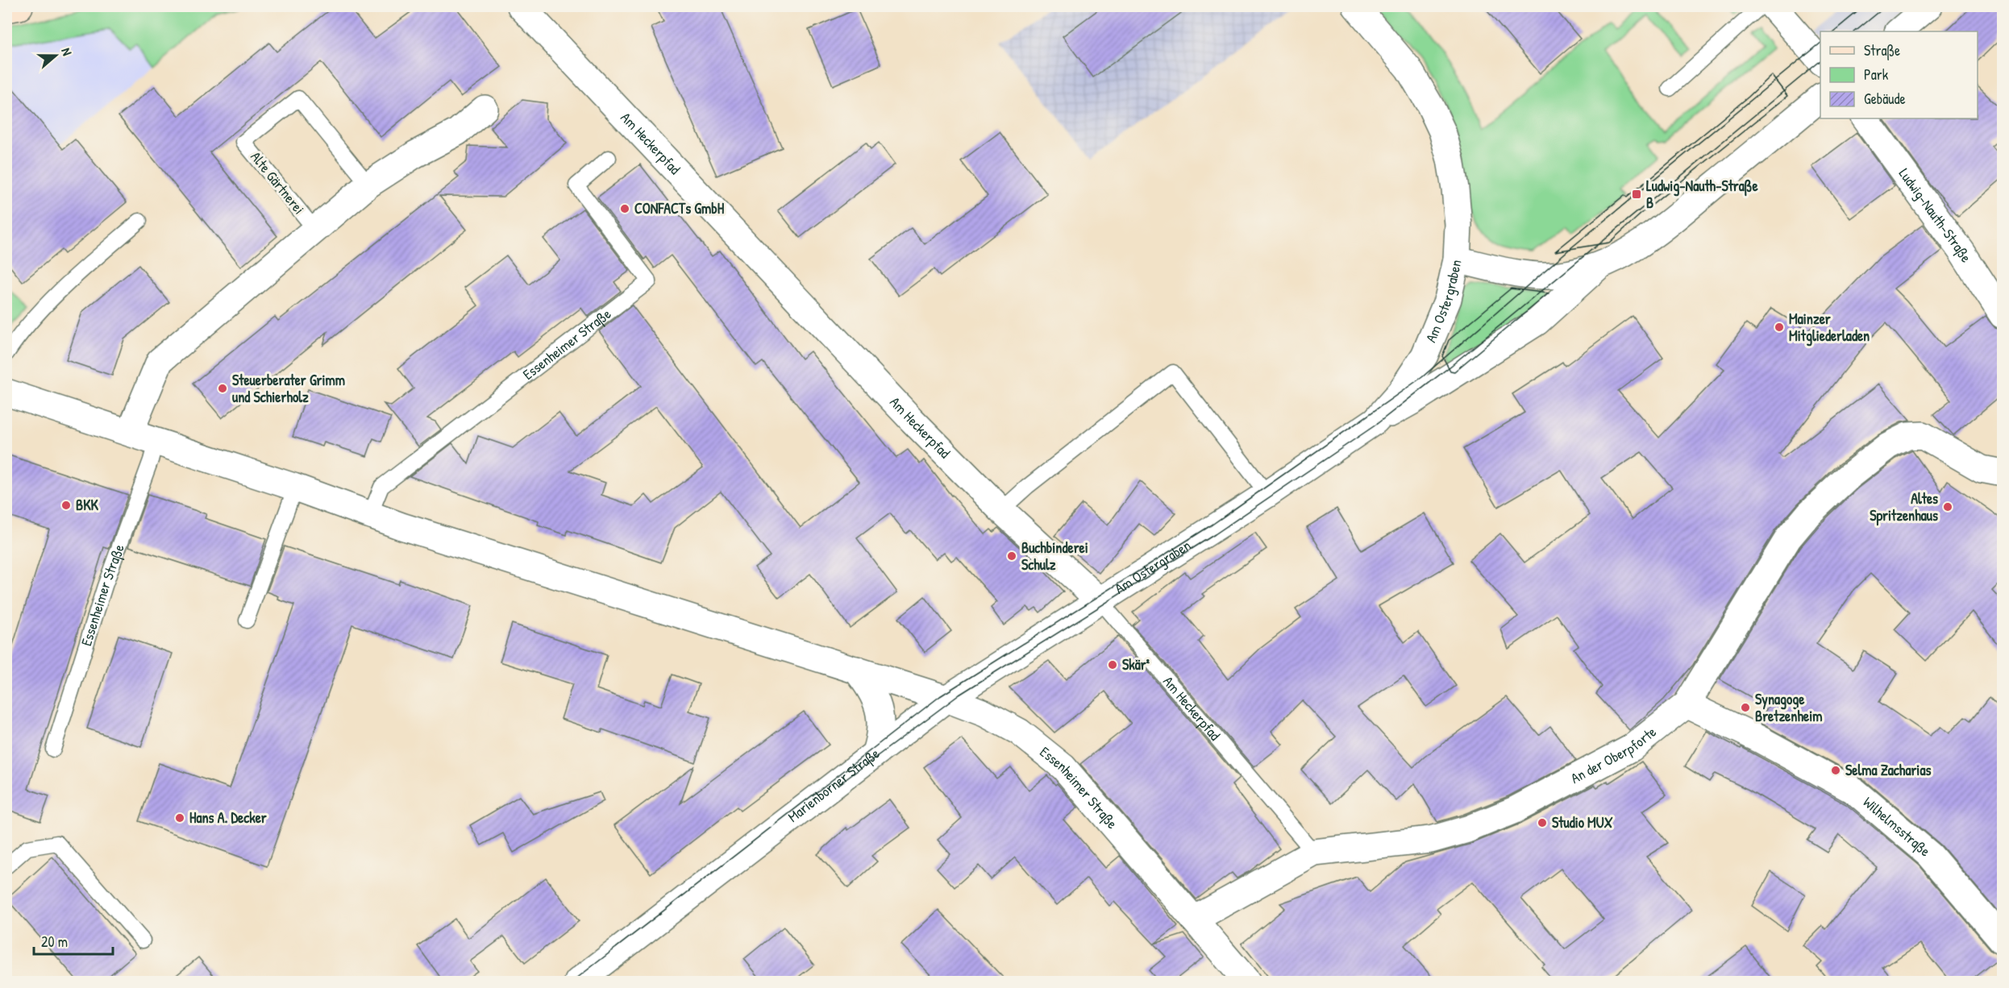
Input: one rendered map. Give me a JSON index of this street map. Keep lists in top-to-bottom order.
{
  "streets": {
    "street": [
      "Am Heckerpfad",
      "Ludwig-Nauth-Straße",
      "Am Ostergraben",
      "Essenheimer Straße",
      "An der Oberpforte",
      "Marienborner Straße",
      "Wilhelmsstraße"
    ],
    "lane": ["Alte Gärtnerei"]
  },
  "crossings": [
    ["Am Heckerpfad", "Am Ostergraben"],
    ["Am Heckerpfad", "An der Oberpforte"],
    ["Am Heckerpfad", "Marienborner Straße"],
    ["Am Ostergraben", "Marienborner Straße"],
    ["Essenheimer Straße", "An der Oberpforte"],
    ["Essenheimer Straße", "Marienborner Straße"],
    ["An der Oberpforte", "Wilhelmsstraße"]
  ],
  "places": {
    "transit": ["Ludwig-Nauth-Straße B"],
    "other": [
      "CONFACTs GmbH",
      "Mainzer Mitgliederladen",
      "Steuerberater Grimm und Schierholz",
      "BKK",
      "Altes Spritzenhaus",
      "Buchbinderei Schulz",
      "Skär²",
      "Synagoge Bretzenheim",
      "Selma Zacharias",
      "Hans A. Decker",
      "Studio MUX"
    ]
  },
  "legend": ["Straße", "Park", "Gebäude"],
  "scale_bar": "20 m",
  "north": "right"
}
